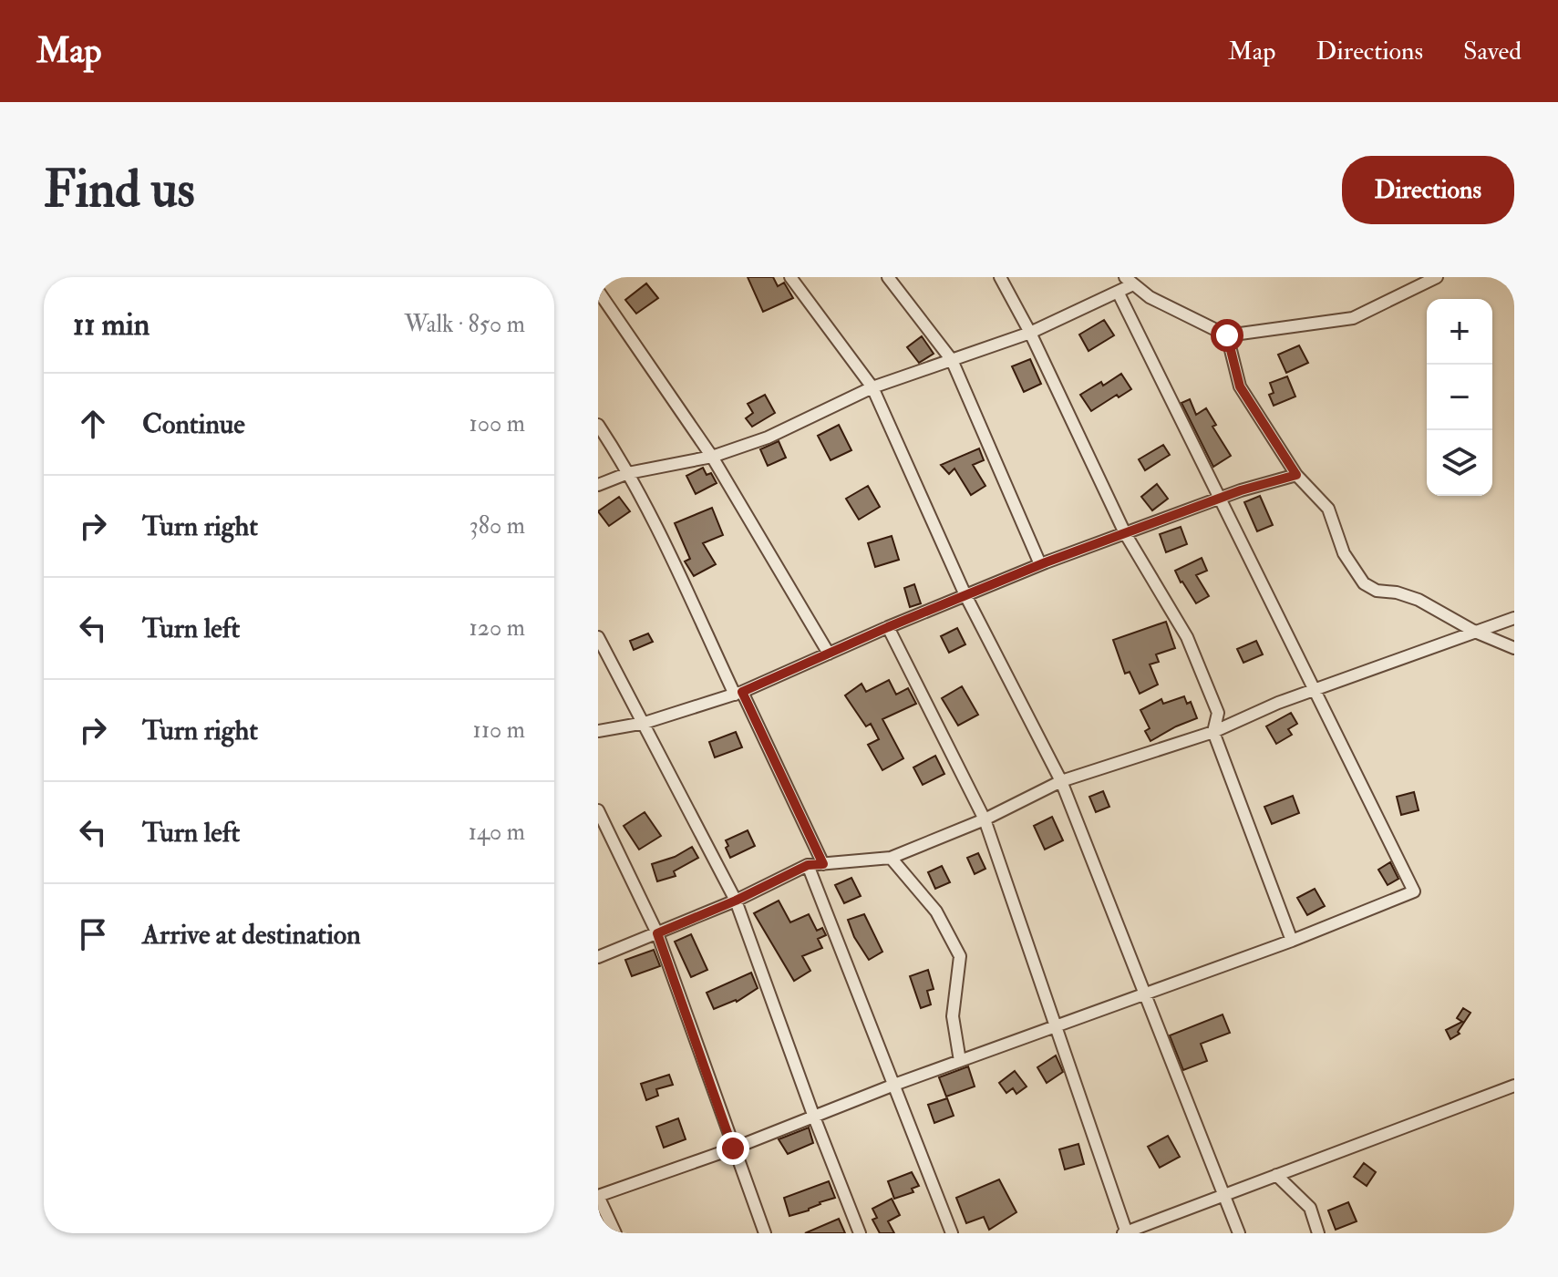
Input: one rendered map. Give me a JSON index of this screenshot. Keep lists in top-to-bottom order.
{
  "page": {
    "header": "Map",
    "nav": ["Map", "Directions", "Saved"],
    "buttons": "Directions",
    "title": "Find us",
    "heading": ["11 min", "Walk · 850 m"],
    "map_buttons": ["+", "−"],
    "list": [
      ["Continue", "100 m"],
      ["Turn right", "380 m"],
      ["Turn left", "120 m"],
      ["Turn right", "110 m"],
      ["Turn left", "140 m"],
      "Arrive at destination"
    ]
  }
}
